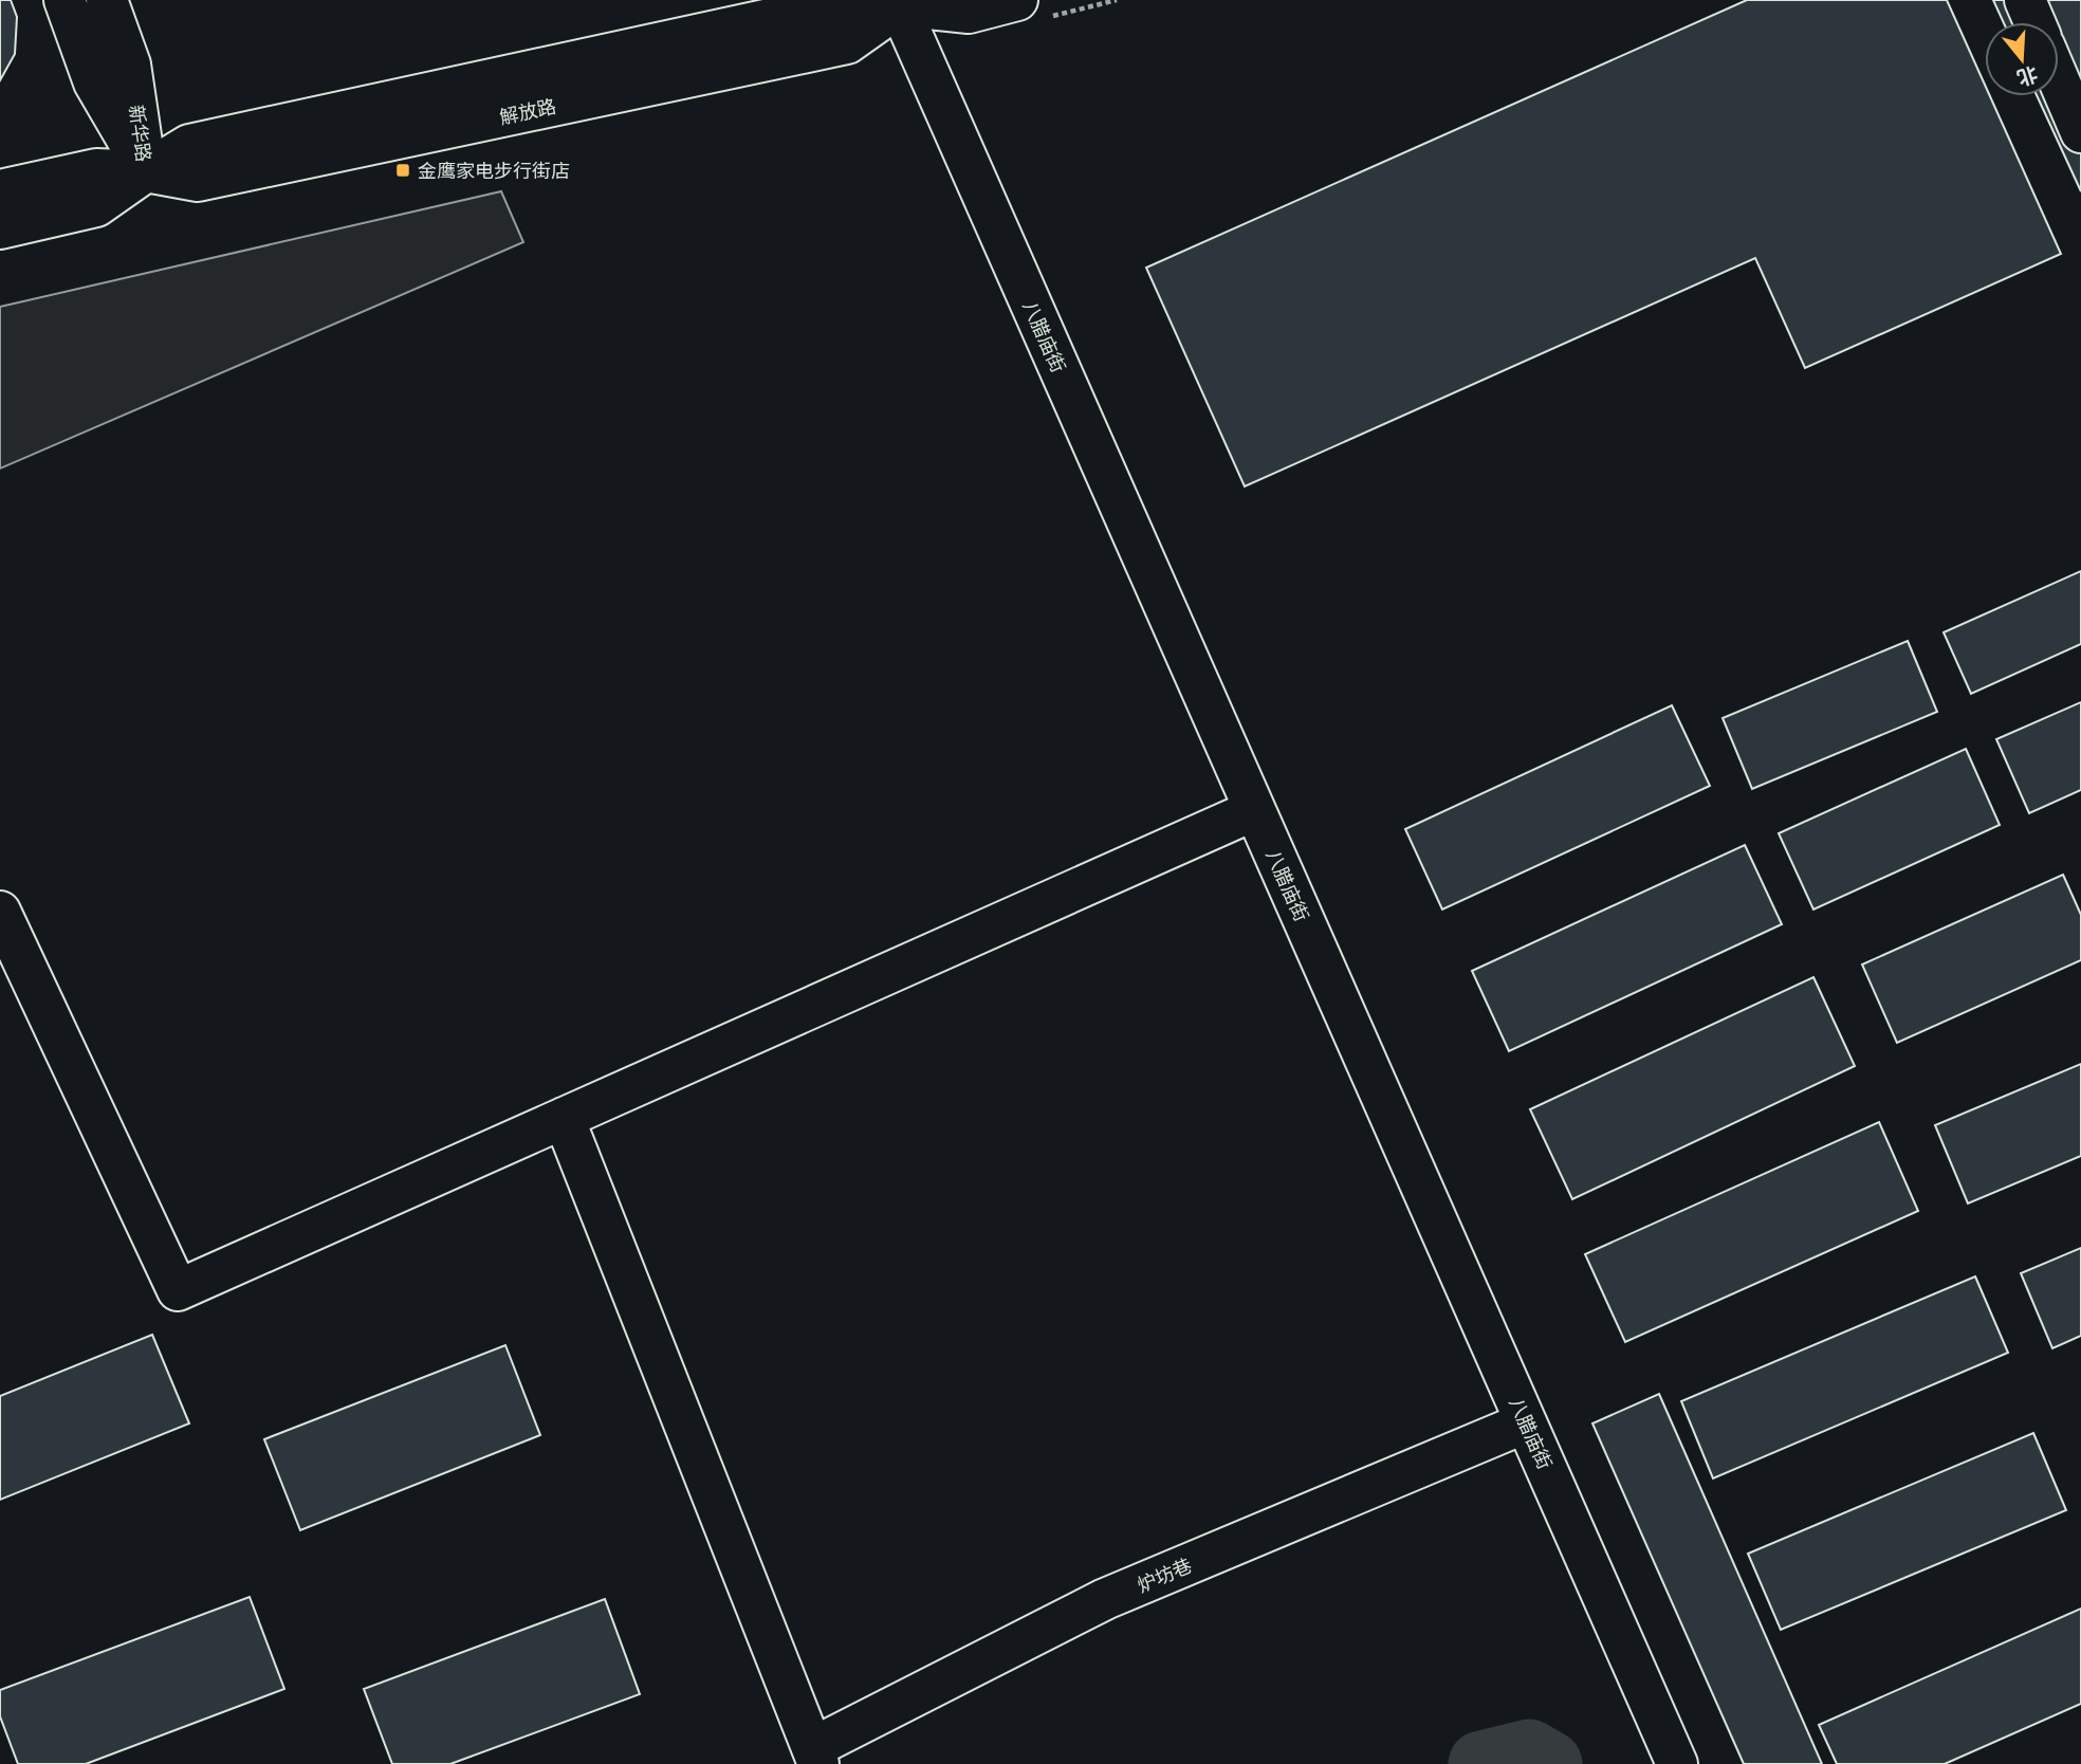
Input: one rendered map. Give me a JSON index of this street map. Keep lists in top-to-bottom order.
{
  "streets": {
    "street": [
      "解放路",
      "新华路",
      "八腊庙街",
      "炉坊巷"
    ]
  },
  "crossings": [
    ["解放路", "新华路"],
    ["解放路", "八腊庙街"],
    ["八腊庙街", "炉坊巷"]
  ],
  "places": {
    "transit": ["金鹰家电步行街店"]
  },
  "north": "bottom"
}
